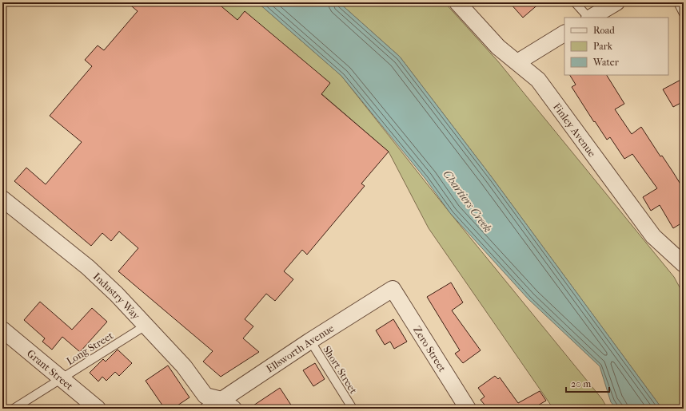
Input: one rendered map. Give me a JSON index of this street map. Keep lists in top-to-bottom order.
{
  "streets": {
    "street": [
      "Finley Avenue",
      "Industry Way",
      "Ellsworth Avenue",
      "Zero Street",
      "Grant Street"
    ],
    "lane": ["Long Street", "Short Street"]
  },
  "crossings": [
    ["Industry Way", "Long Street"],
    ["Industry Way", "Ellsworth Avenue"],
    ["Long Street", "Grant Street"],
    ["Ellsworth Avenue", "Zero Street"],
    ["Ellsworth Avenue", "Short Street"]
  ],
  "water": ["Chartiers Creek"],
  "legend": ["Road", "Park", "Water"],
  "scale_bar": "20 m"
}
